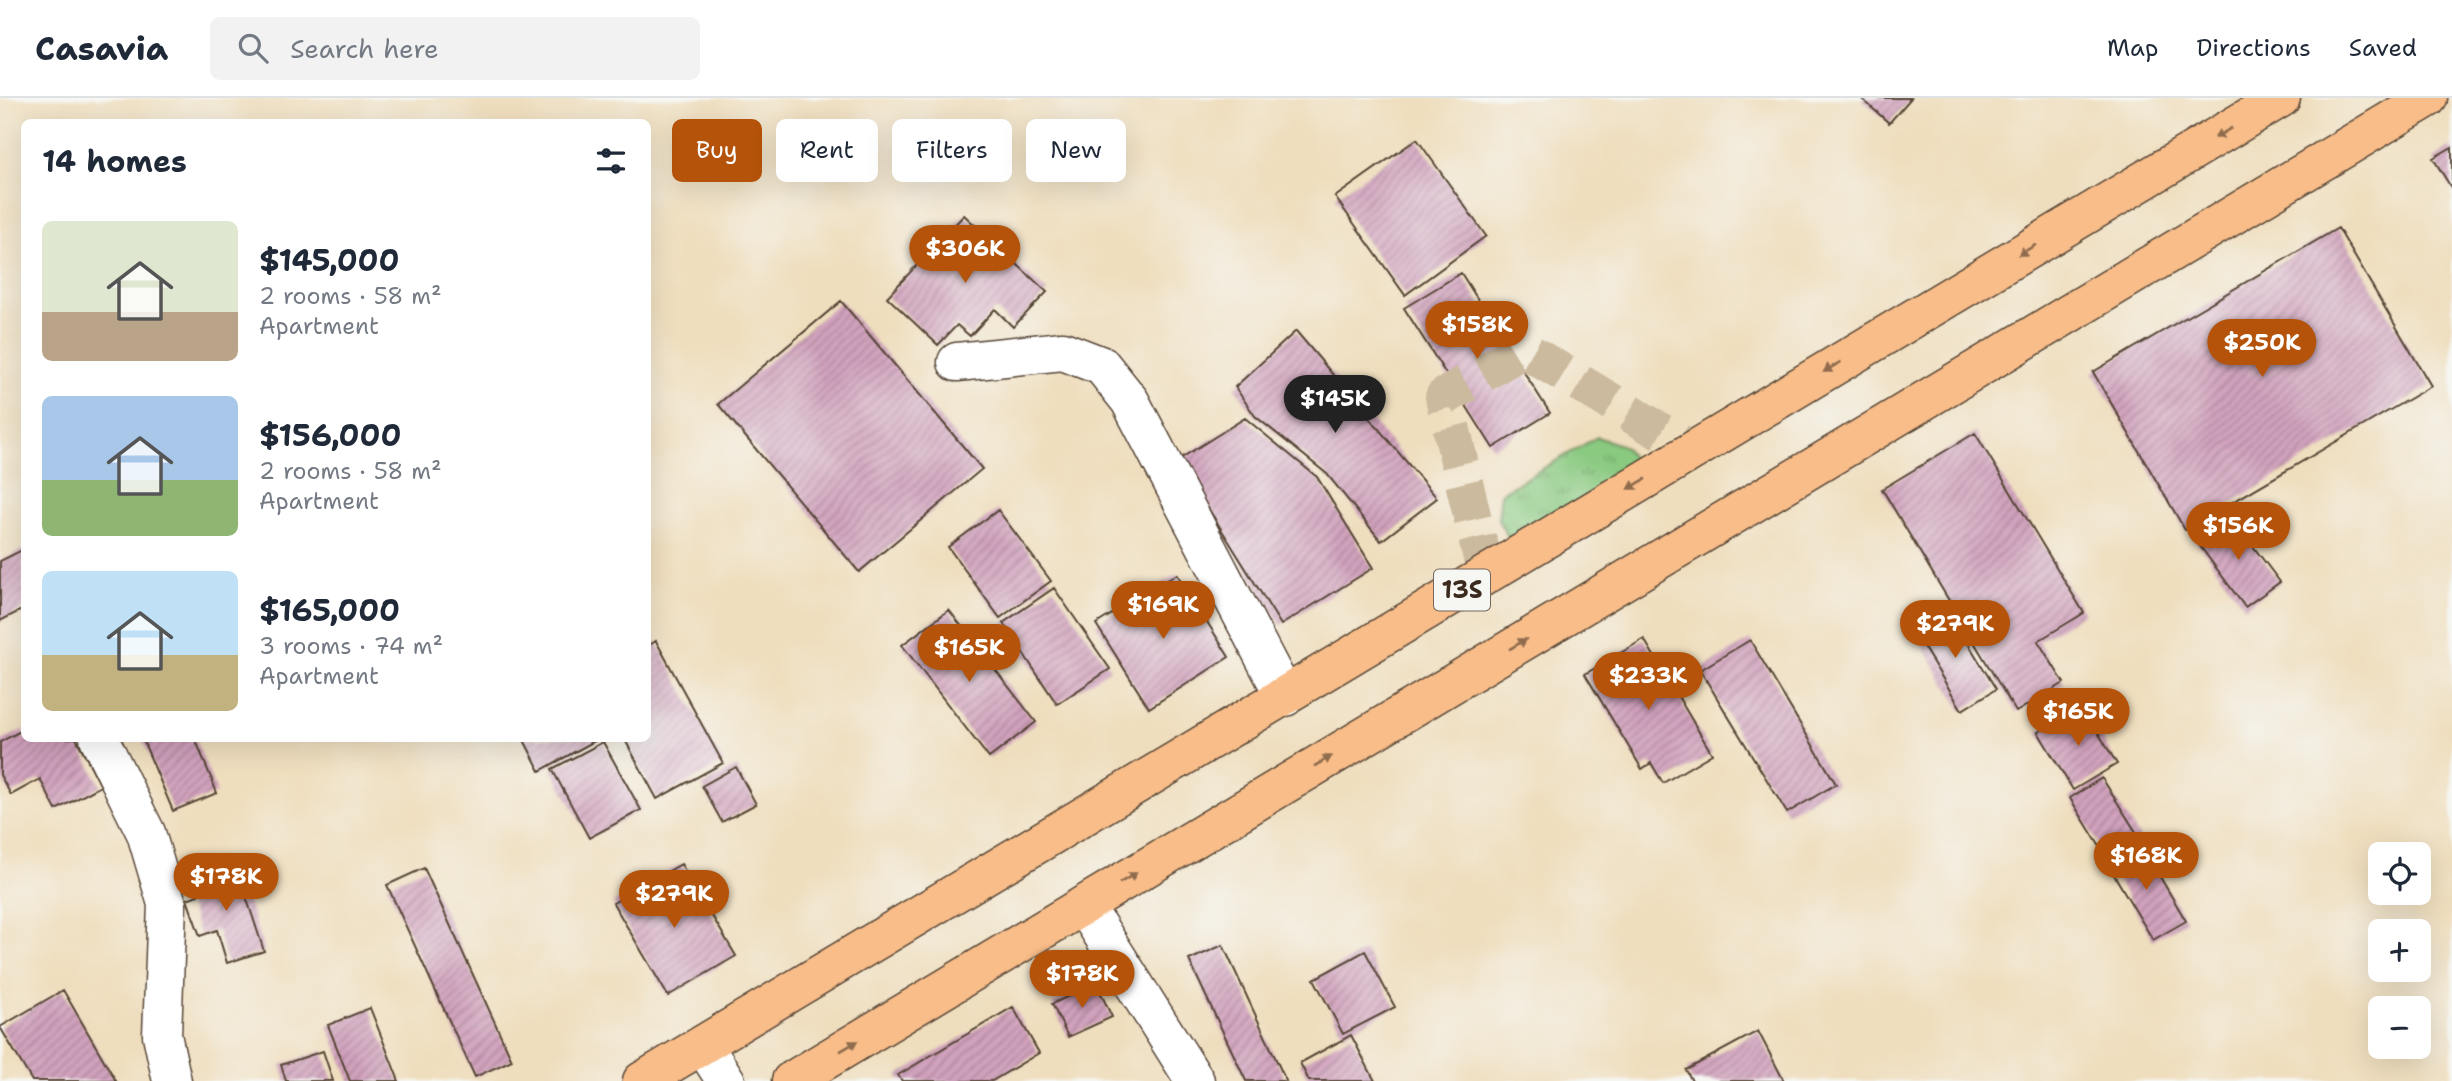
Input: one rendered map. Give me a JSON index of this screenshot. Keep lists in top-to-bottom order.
{
  "streets": {
    "highway": ["13S"]
  },
  "page": {
    "header": "Casavia",
    "search": "Search here",
    "nav": ["Map", "Directions", "Saved"],
    "chip": [
      "Buy",
      "Rent",
      "Filters",
      "New"
    ],
    "heading": "14 homes",
    "list": [
      {
        "name": "$145,000",
        "note": "2 rooms · 58 m² · Apartment"
      },
      {
        "name": "$156,000",
        "note": "2 rooms · 58 m² · Apartment"
      },
      {
        "name": "$165,000",
        "note": "3 rooms · 74 m² · Apartment"
      }
    ],
    "price": [
      "$306K",
      "$158K",
      "$250K",
      "$145K",
      "$156K",
      "$169K",
      "$279K",
      "$165K",
      "$233K",
      "$165K",
      "$168K",
      "$178K",
      "$279K",
      "$178K"
    ],
    "map_buttons": ["+", "−"]
  }
}
